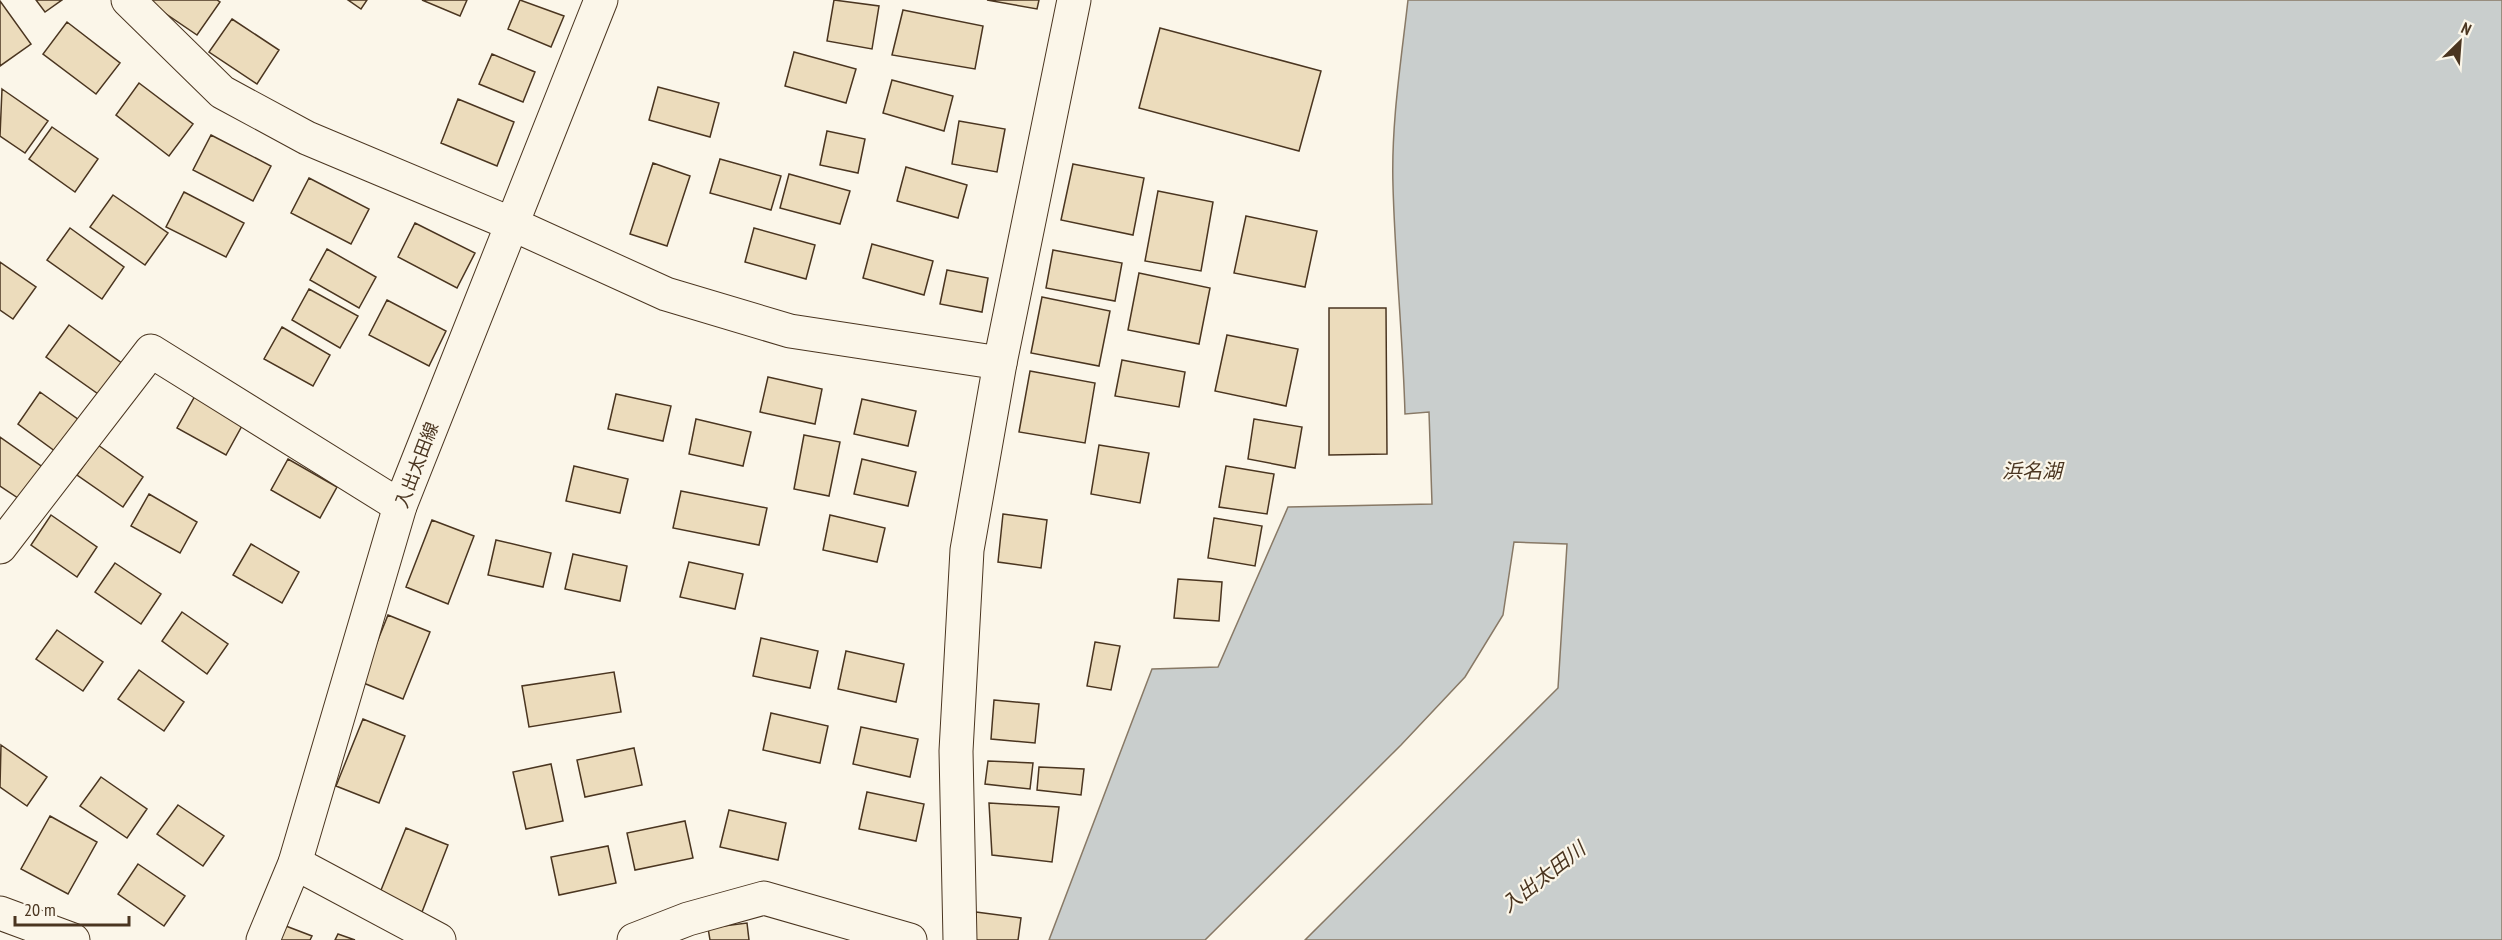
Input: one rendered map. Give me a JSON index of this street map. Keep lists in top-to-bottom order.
{
  "streets": {
    "street": ["入出太田線"]
  },
  "water": ["浜名湖", "入出太田川"],
  "scale_bar": "20 m",
  "north": "top right"
}
